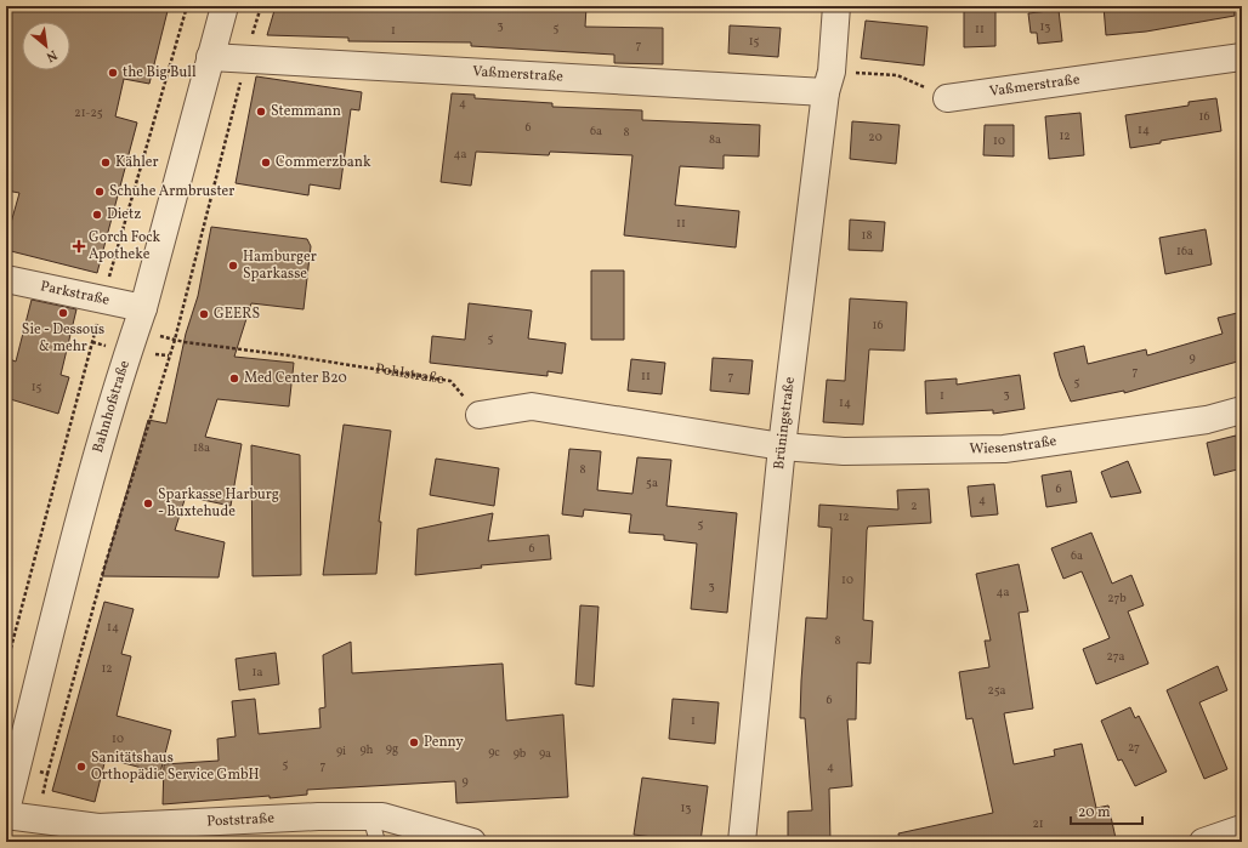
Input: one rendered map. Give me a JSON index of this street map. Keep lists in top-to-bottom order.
{
  "streets": {
    "street": [
      "Vaßmerstraße",
      "Parkstraße",
      "Bahnhofstraße",
      "Brüningstraße",
      "Wiesenstraße",
      "Poststraße"
    ],
    "path": ["Pohlstraße"]
  },
  "crossings": [
    ["Vaßmerstraße", "Bahnhofstraße"],
    ["Vaßmerstraße", "Brüningstraße"],
    ["Parkstraße", "Pohlstraße"],
    ["Parkstraße", "Bahnhofstraße"],
    ["Pohlstraße", "Bahnhofstraße"],
    ["Brüningstraße", "Wiesenstraße"]
  ],
  "places": {
    "other": [
      "the Big Bull",
      "Stemmann",
      "Kähler",
      "Commerzbank",
      "Schuhe Armbruster",
      "Dietz",
      "Hamburger Sparkasse",
      "Sie - Dessous & mehr",
      "GEERS",
      "Med Center B20",
      "Sparkasse Harburg - Buxtehude",
      "Penny",
      "Sanitätshaus Orthopädie Service GmbH"
    ],
    "health": ["Gorch Fock Apotheke"]
  },
  "house_numbers": [
    "3",
    "13",
    "5",
    "11",
    "1",
    "15",
    "7",
    "4",
    "21-25",
    "16",
    "6",
    "14",
    "6a",
    "8",
    "12",
    "20",
    "8a",
    "10",
    "4a",
    "11",
    "18",
    "16a",
    "16",
    "5",
    "9",
    "7",
    "11",
    "7",
    "5",
    "15",
    "3",
    "1",
    "14",
    "18a",
    "8",
    "5a",
    "6",
    "4",
    "2",
    "12",
    "5",
    "6",
    "6a",
    "10",
    "3",
    "4a",
    "27b",
    "14",
    "8",
    "27a",
    "12",
    "1a",
    "25a",
    "6",
    "1",
    "10",
    "27",
    "9g",
    "9h",
    "9i",
    "9c",
    "9b",
    "9a",
    "5",
    "7",
    "4",
    "9",
    "13",
    "21"
  ],
  "scale_bar": "20 m",
  "north": "bottom right"
}
